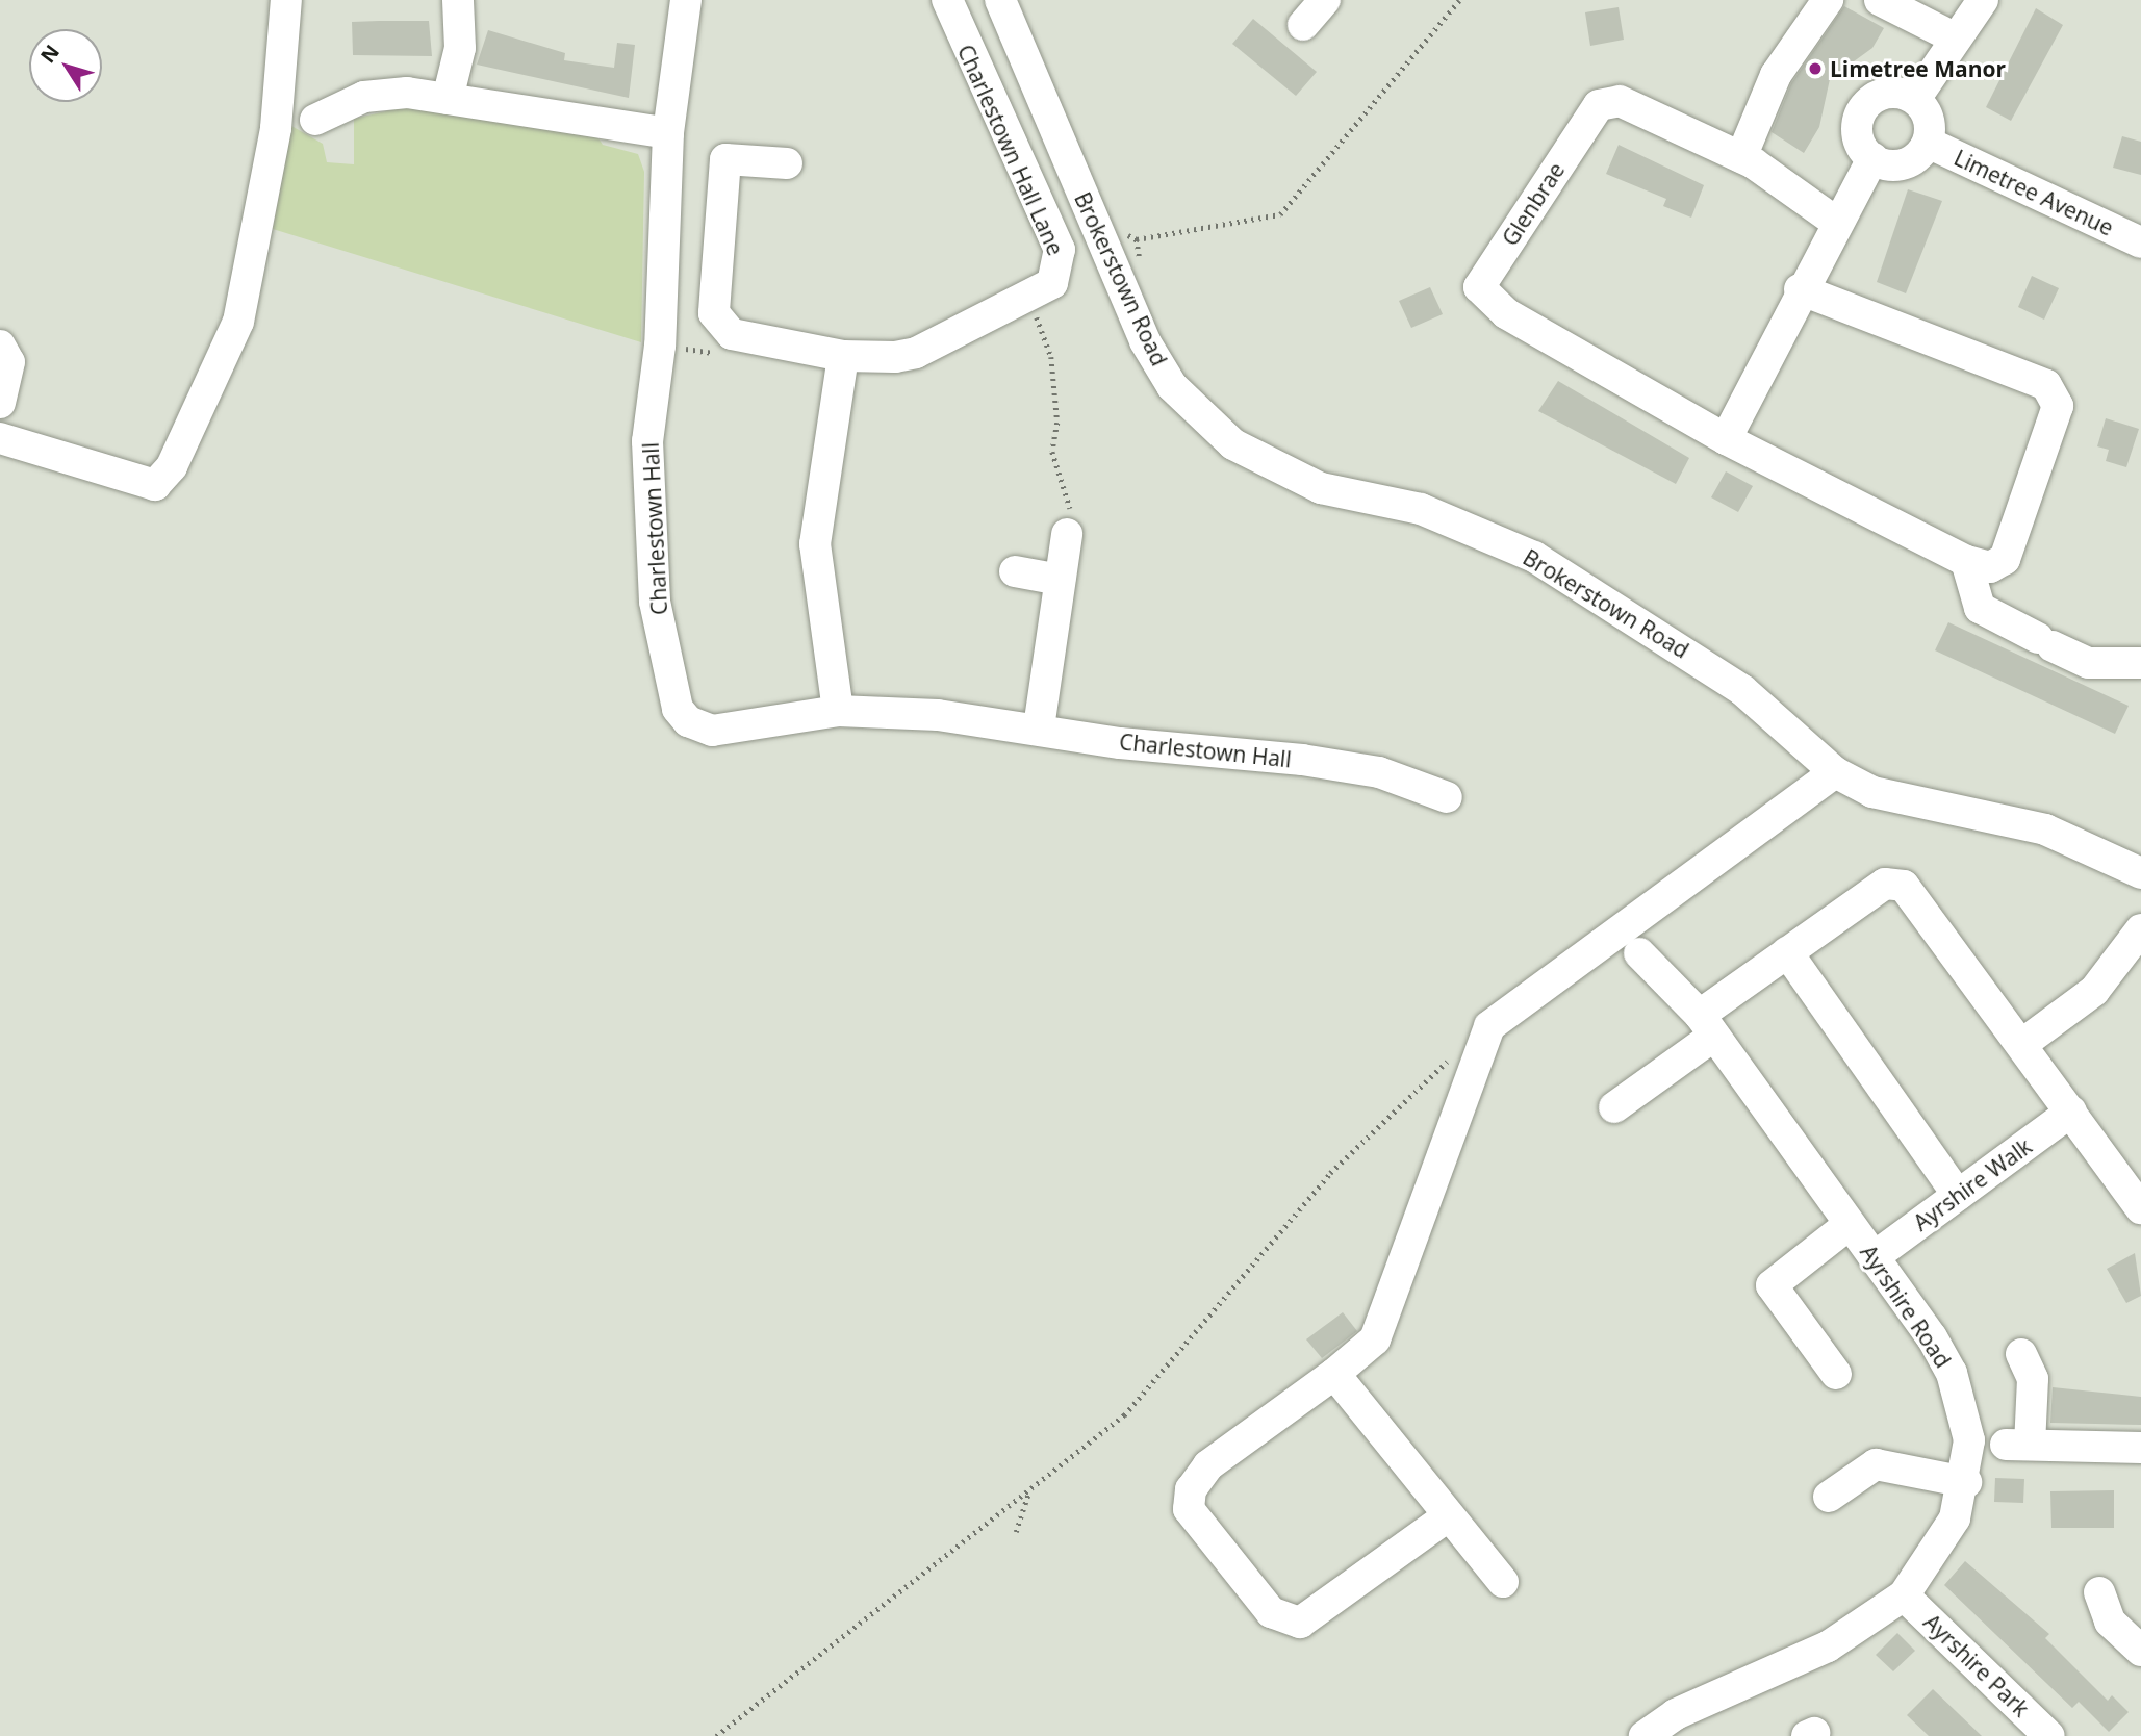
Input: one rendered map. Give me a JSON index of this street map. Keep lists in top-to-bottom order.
{
  "streets": {
    "street": [
      "Charlestown Hall Lane",
      "Limetree Avenue",
      "Glenbrae",
      "Brokerstown Road",
      "Charlestown Hall",
      "Ayrshire Walk",
      "Ayrshire Road",
      "Ayrshire Park"
    ]
  },
  "crossings": [
    ["Ayrshire Walk", "Ayrshire Road"],
    ["Ayrshire Road", "Ayrshire Park"]
  ],
  "places": ["Limetree Manor"],
  "north": "top left"
}
